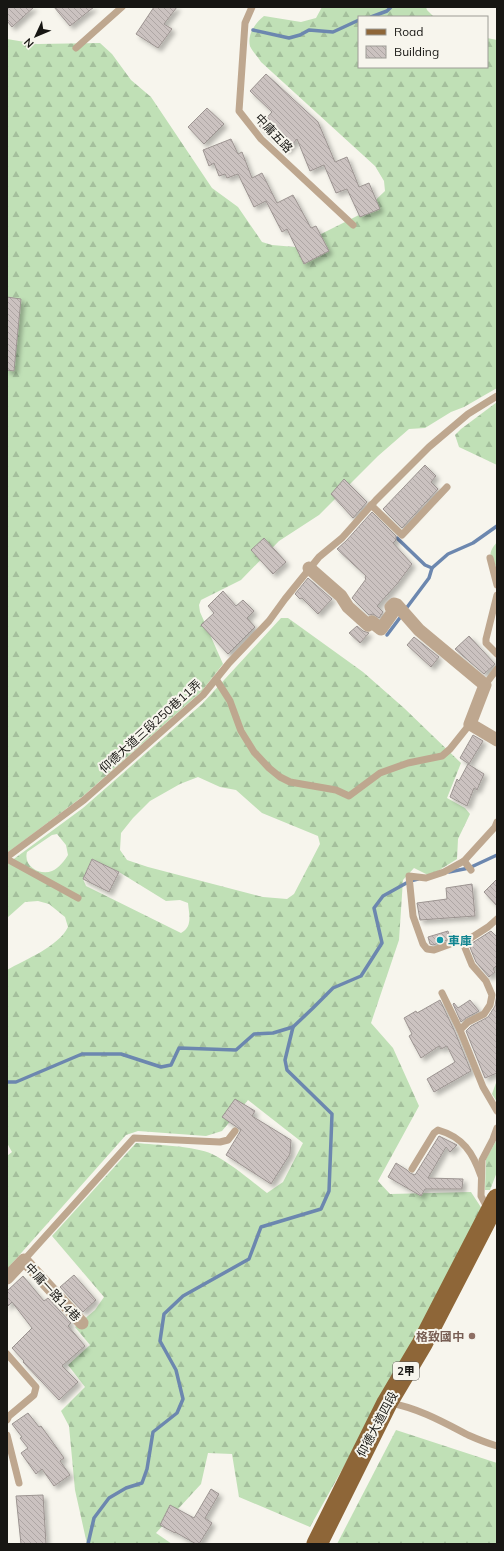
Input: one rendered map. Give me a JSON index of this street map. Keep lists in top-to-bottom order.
{
  "streets": {
    "main road": ["2甲", "仰德大道四段"],
    "street": ["中庸一路14巷"],
    "lane": ["中庸五路", "仰德大道三段250巷11弄"]
  },
  "places": ["車庫", "格致國中"],
  "legend": ["Road", "Building"],
  "north": "bottom left"
}
